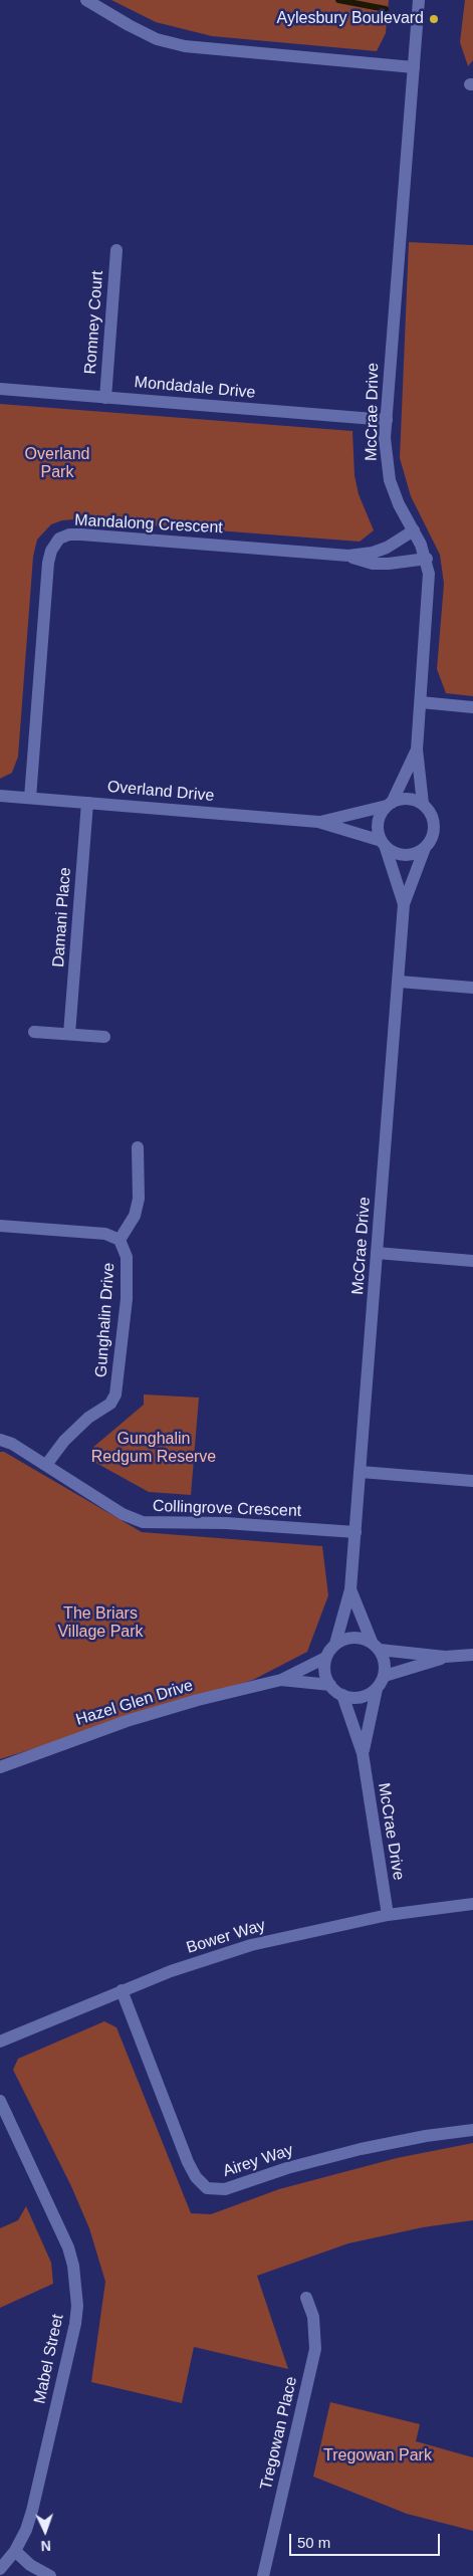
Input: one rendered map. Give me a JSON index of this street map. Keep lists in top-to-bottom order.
{
  "streets": {
    "street": [
      "Romney Court",
      "Mondadale Drive",
      "McCrae Drive",
      "Mandalong Crescent",
      "Overland Drive",
      "Damani Place",
      "Gunghalin Drive",
      "Collingrove Crescent",
      "Hazel Glen Drive",
      "Bower Way",
      "Airey Way",
      "Mabel Street",
      "Tregowan Place"
    ]
  },
  "crossings": [
    ["Romney Court", "Mondadale Drive"],
    ["Mondadale Drive", "McCrae Drive"],
    ["McCrae Drive", "Mandalong Crescent"],
    ["McCrae Drive", "Overland Drive"],
    ["McCrae Drive", "Collingrove Crescent"],
    ["McCrae Drive", "Hazel Glen Drive"],
    ["McCrae Drive", "Bower Way"],
    ["Mandalong Crescent", "Overland Drive"],
    ["Overland Drive", "Damani Place"],
    ["Gunghalin Drive", "Collingrove Crescent"],
    ["Bower Way", "Airey Way"]
  ],
  "parks": [
    "Overland Park",
    "Gunghalin Redgum Reserve",
    "The Briars Village Park",
    "Tregowan Park"
  ],
  "places": ["Aylesbury Boulevard"],
  "scale_bar": "50 m",
  "north": "bottom"
}
